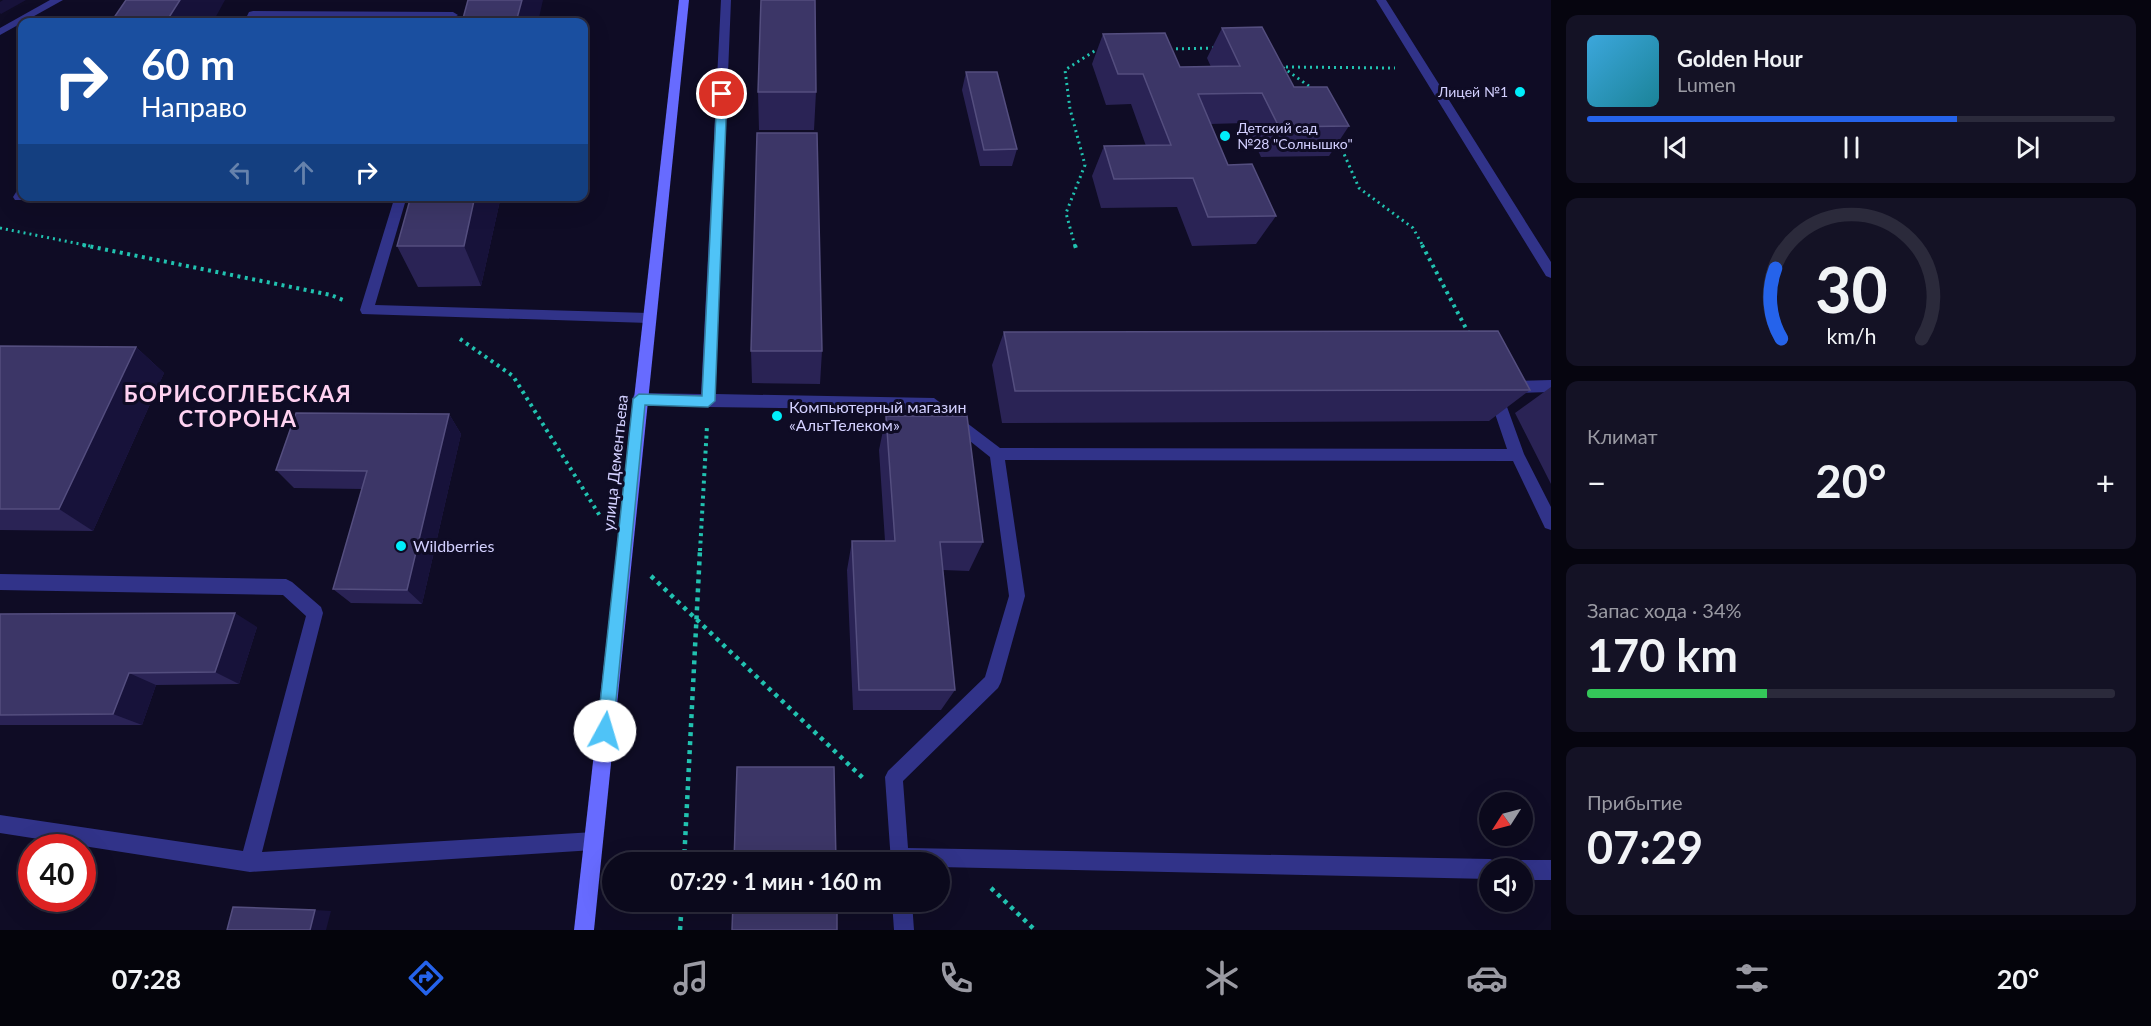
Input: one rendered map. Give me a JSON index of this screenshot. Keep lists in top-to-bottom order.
{
  "streets": {
    "street": ["улица Дементьева"]
  },
  "districts": ["БОРИСОГЛЕБСКАЯ СТОРОНА"],
  "places": [
    "Лицей №1",
    "Детский сад №28 \"Солнышко\"",
    "Компьютерный магазин «АльтТелеком»",
    "Wildberries"
  ],
  "north": "bottom left",
  "page": {
    "turn": ["60 m", "Направо"],
    "song": ["Golden Hour", "Lumen"],
    "tile": [
      "Климат",
      ["Запас хода · 34%", "170 km"],
      ["Прибытие", "07:29"]
    ],
    "heat": ["−", "20°", "+"],
    "limit": "40",
    "trip": "07:29 · 1 мин · 160 m",
    "tabs": ["07:28", "20°"],
    "gauge": ["30", "km/h"]
  }
}
